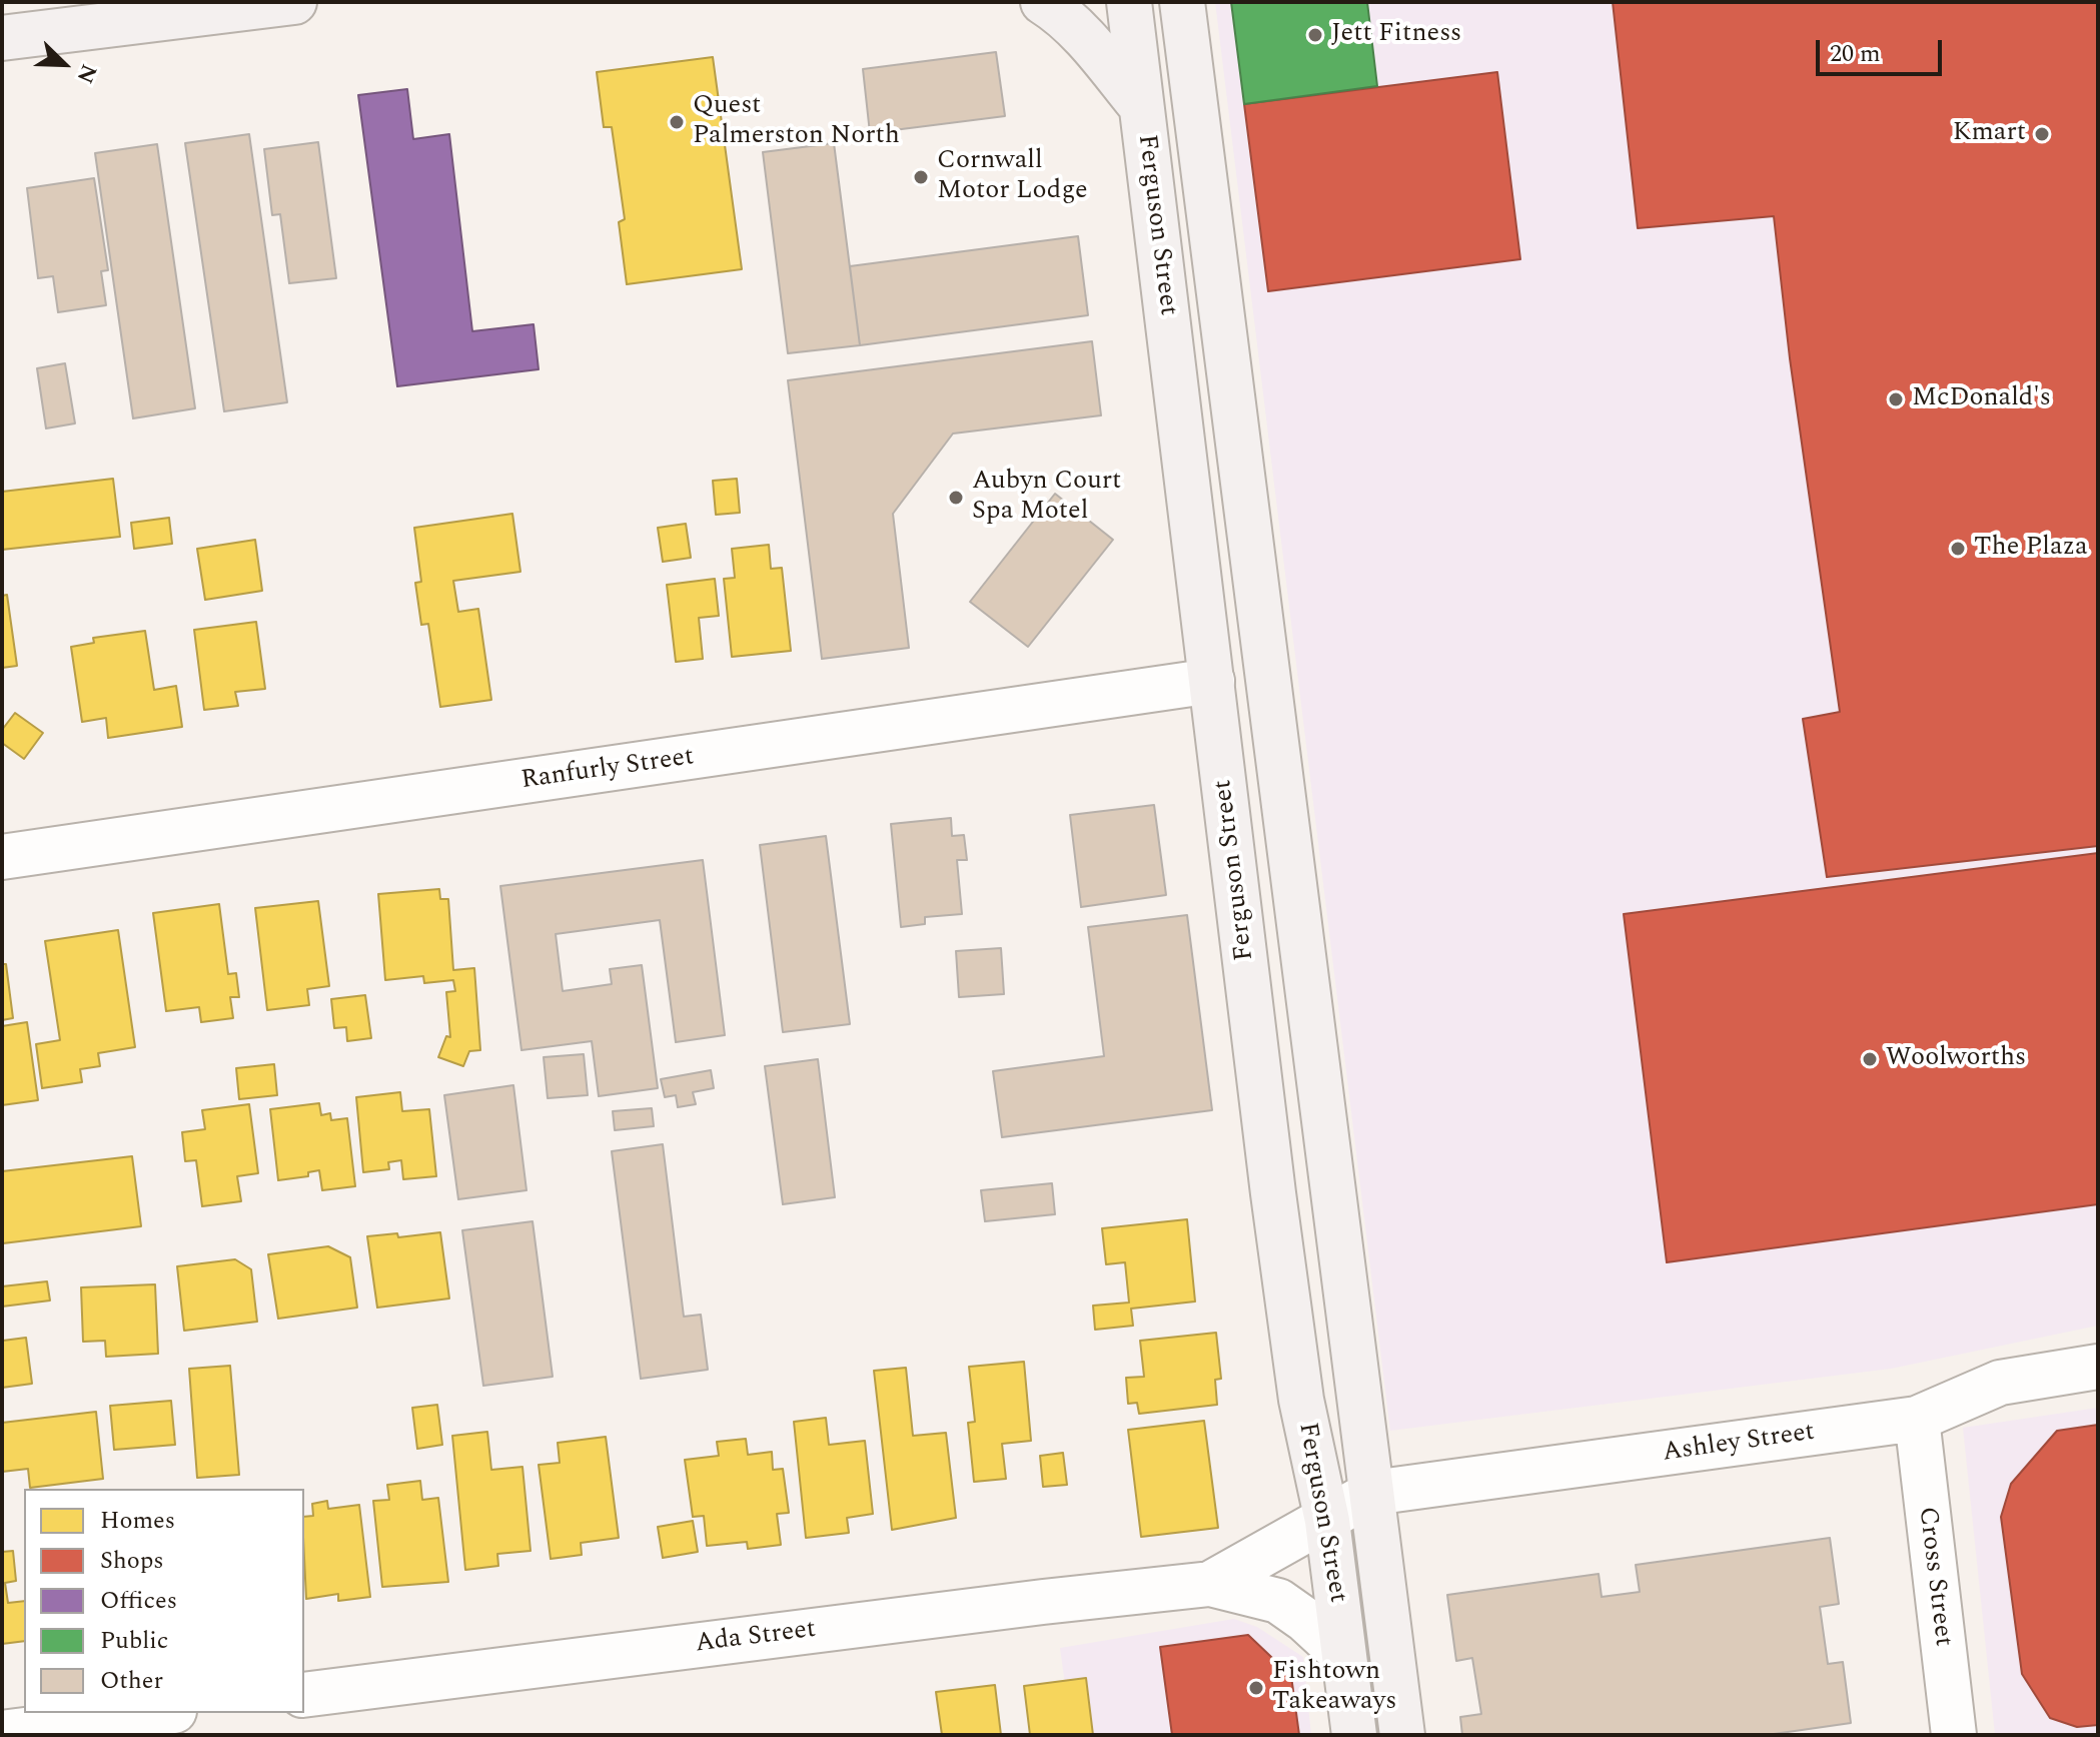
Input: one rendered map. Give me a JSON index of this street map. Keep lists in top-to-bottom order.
{
  "streets": {
    "main road": ["Ferguson Street"],
    "street": [
      "Ranfurly Street",
      "Ashley Street",
      "Cross Street",
      "Ada Street"
    ]
  },
  "crossings": [
    ["Ferguson Street", "Ranfurly Street"],
    ["Ferguson Street", "Ashley Street"],
    ["Ferguson Street", "Ada Street"],
    ["Ashley Street", "Cross Street"],
    ["Ashley Street", "Ada Street"]
  ],
  "places": [
    "Jett Fitness",
    "Quest Palmerston North",
    "Kmart",
    "Cornwall Motor Lodge",
    "McDonald's",
    "Aubyn Court Spa Motel",
    "The Plaza",
    "Woolworths",
    "Fishtown Takeaways"
  ],
  "legend": [
    "Homes",
    "Shops",
    "Offices",
    "Public",
    "Other"
  ],
  "scale_bar": "20 m",
  "north": "bottom right"
}
